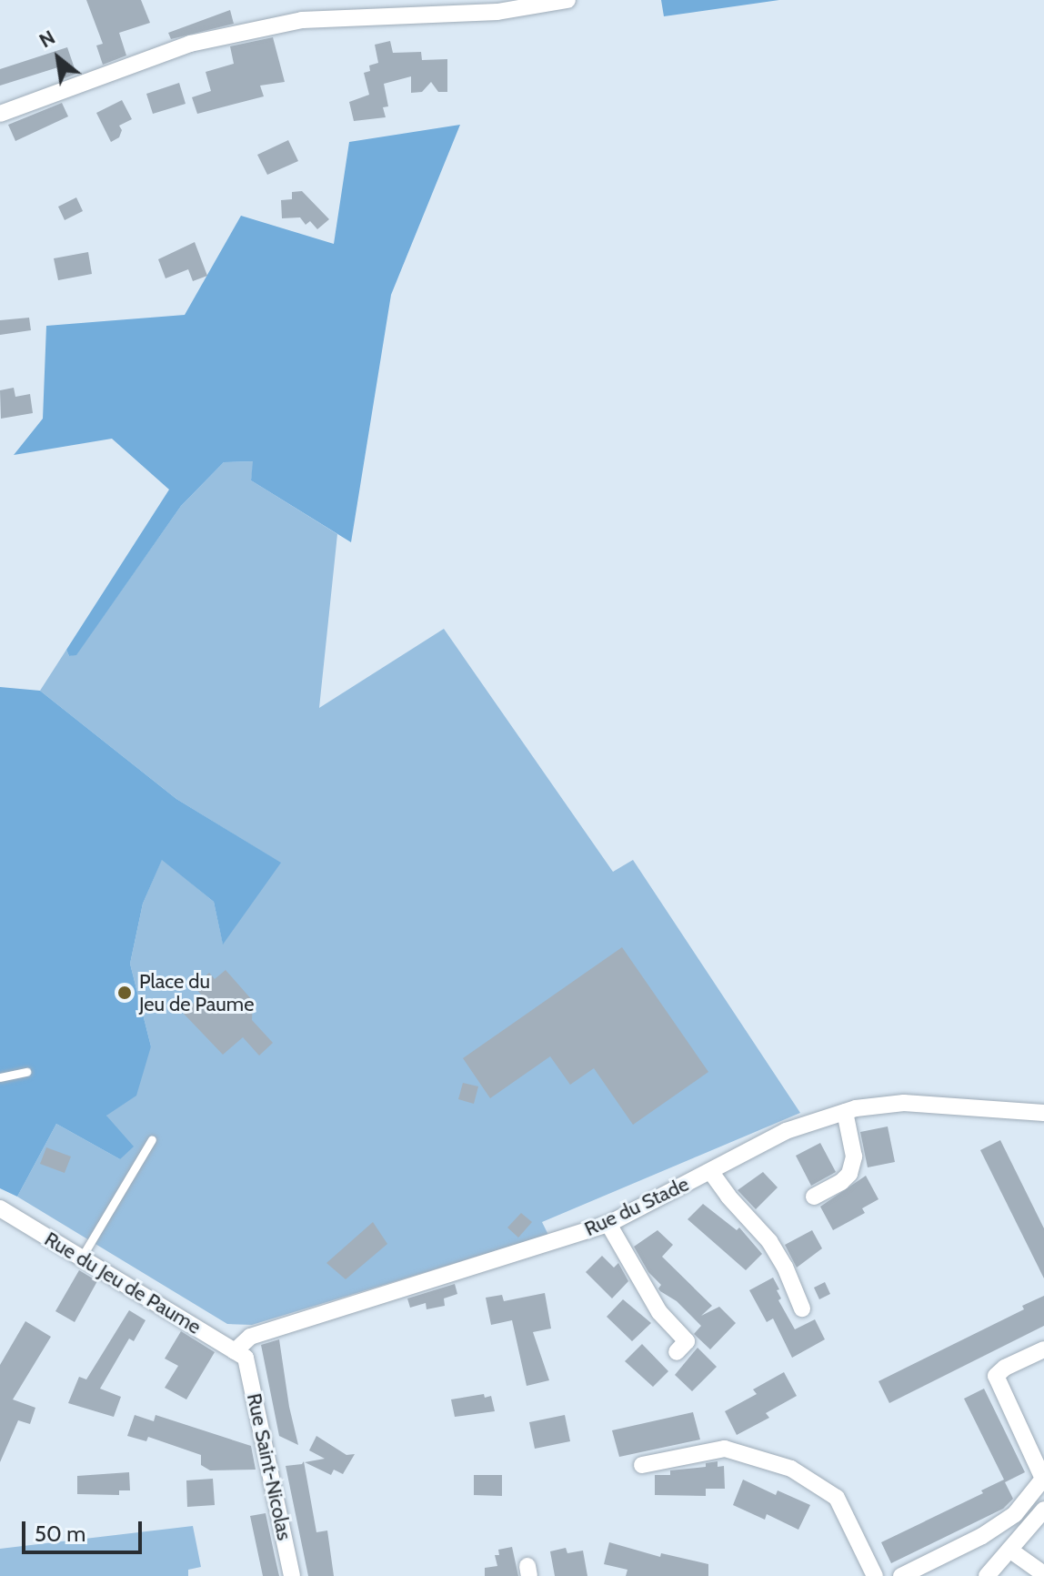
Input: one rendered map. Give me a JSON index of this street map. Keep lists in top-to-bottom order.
{
  "streets": {
    "street": ["Rue du Stade", "Rue du Jeu de Paume", "Rue Saint-Nicolas"]
  },
  "crossings": [
    ["Rue du Stade", "Rue du Jeu de Paume"],
    ["Rue du Stade", "Rue Saint-Nicolas"],
    ["Rue du Jeu de Paume", "Rue Saint-Nicolas"]
  ],
  "places": ["Place du Jeu de Paume"],
  "scale_bar": "50 m",
  "north": "top left"
}
